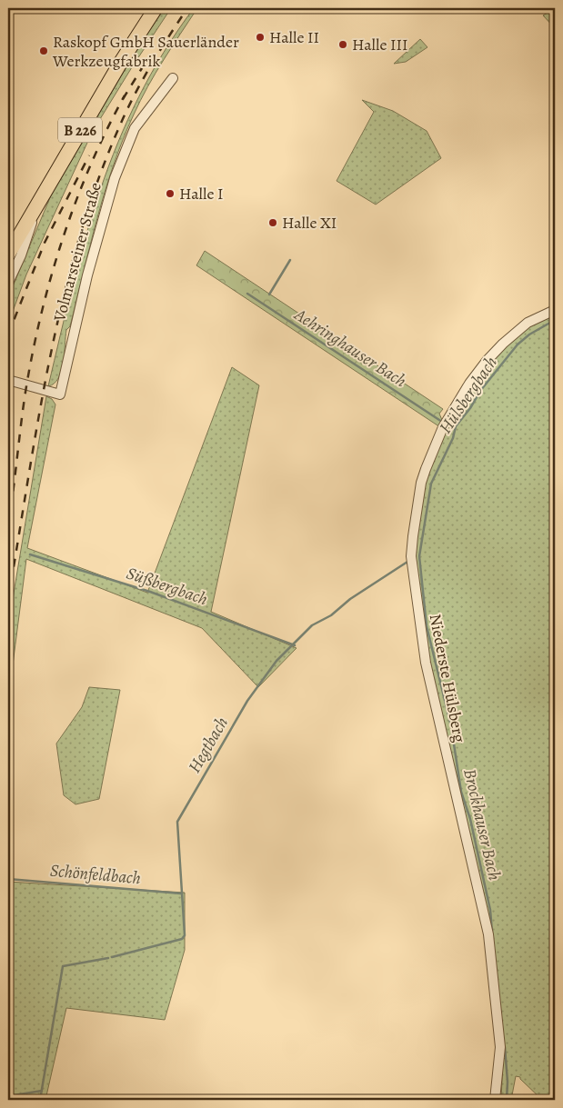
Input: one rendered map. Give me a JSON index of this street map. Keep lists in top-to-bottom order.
{
  "streets": {
    "main road": ["B 226"],
    "street": ["Volmarsteiner Straße", "Niederste Hülsberg"]
  },
  "water": [
    "Aehringhauser Bach",
    "Hülsbergbach",
    "Süßbergbach",
    "Hegtbach",
    "Brockhauser Bach",
    "Schönfeldbach"
  ],
  "places": [
    "Halle II",
    "Halle III",
    "Raskopf GmbH Sauerländer Werkzeugfabrik",
    "Halle I",
    "Halle XI"
  ]
}
